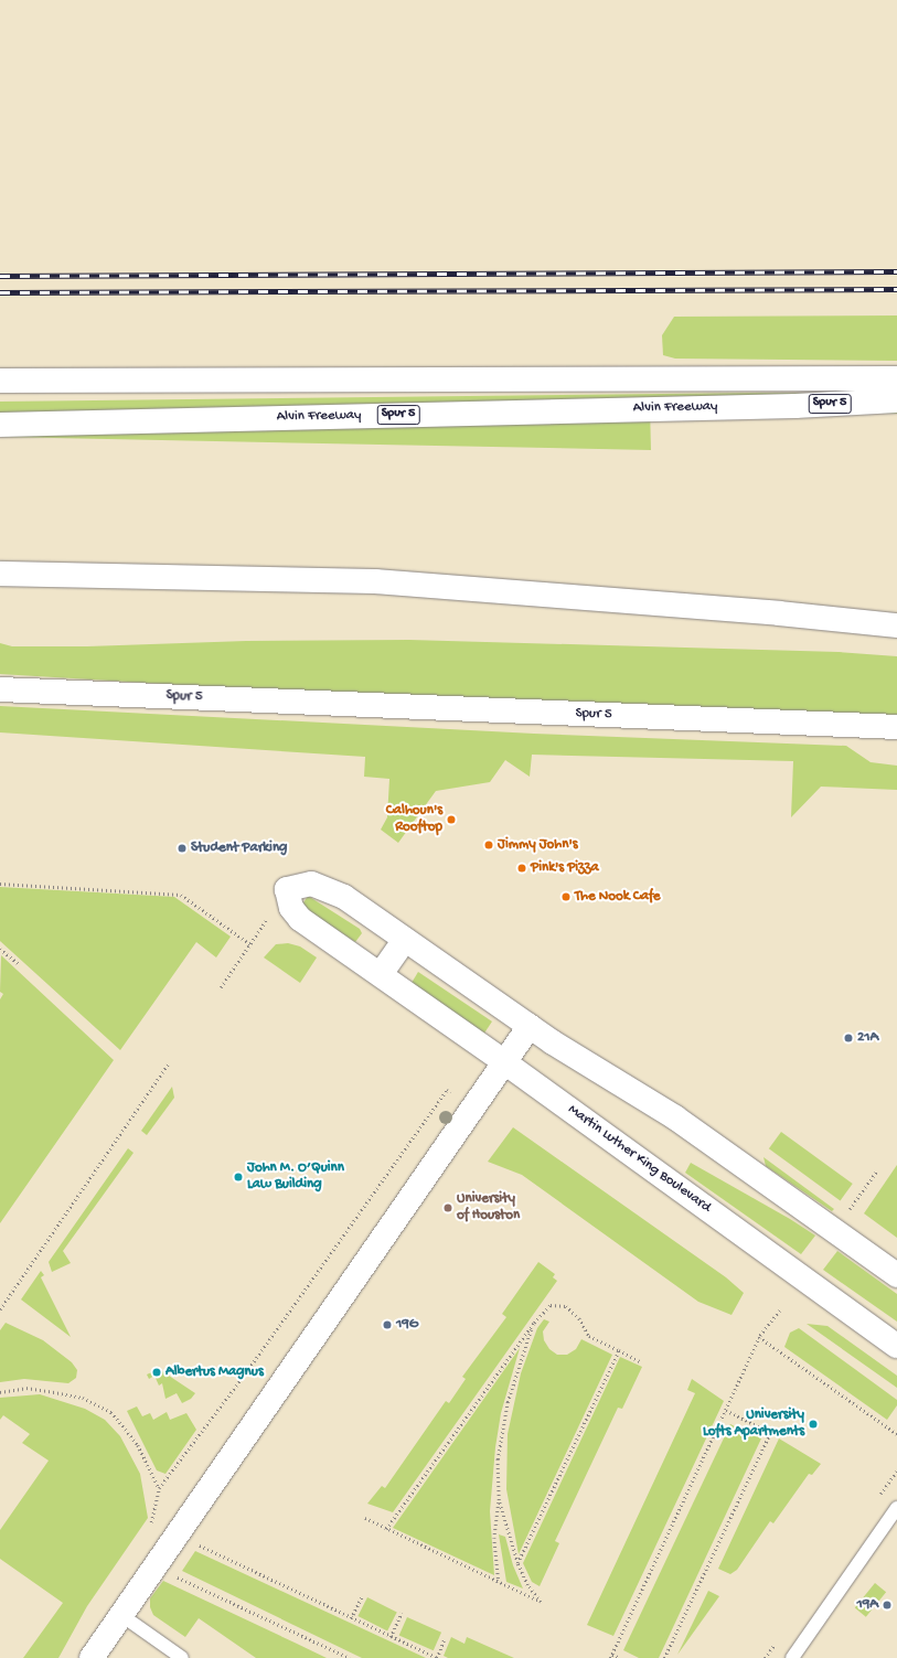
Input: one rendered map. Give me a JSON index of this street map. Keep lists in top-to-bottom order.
{
  "streets": {
    "main road": ["Spur 5", "Alvin Freeway", "Martin Luther King Boulevard"]
  },
  "places": [
    "Calhoun's Rooftop",
    "Jimmy John's",
    "Student Parking",
    "Pink's Pizza",
    "The Nook Cafe",
    "21A",
    "John M. O’Quinn Law Building",
    "University of Houston",
    "19G",
    "Albertus Magnus",
    "University Lofts Apartments",
    "19A"
  ]
}
